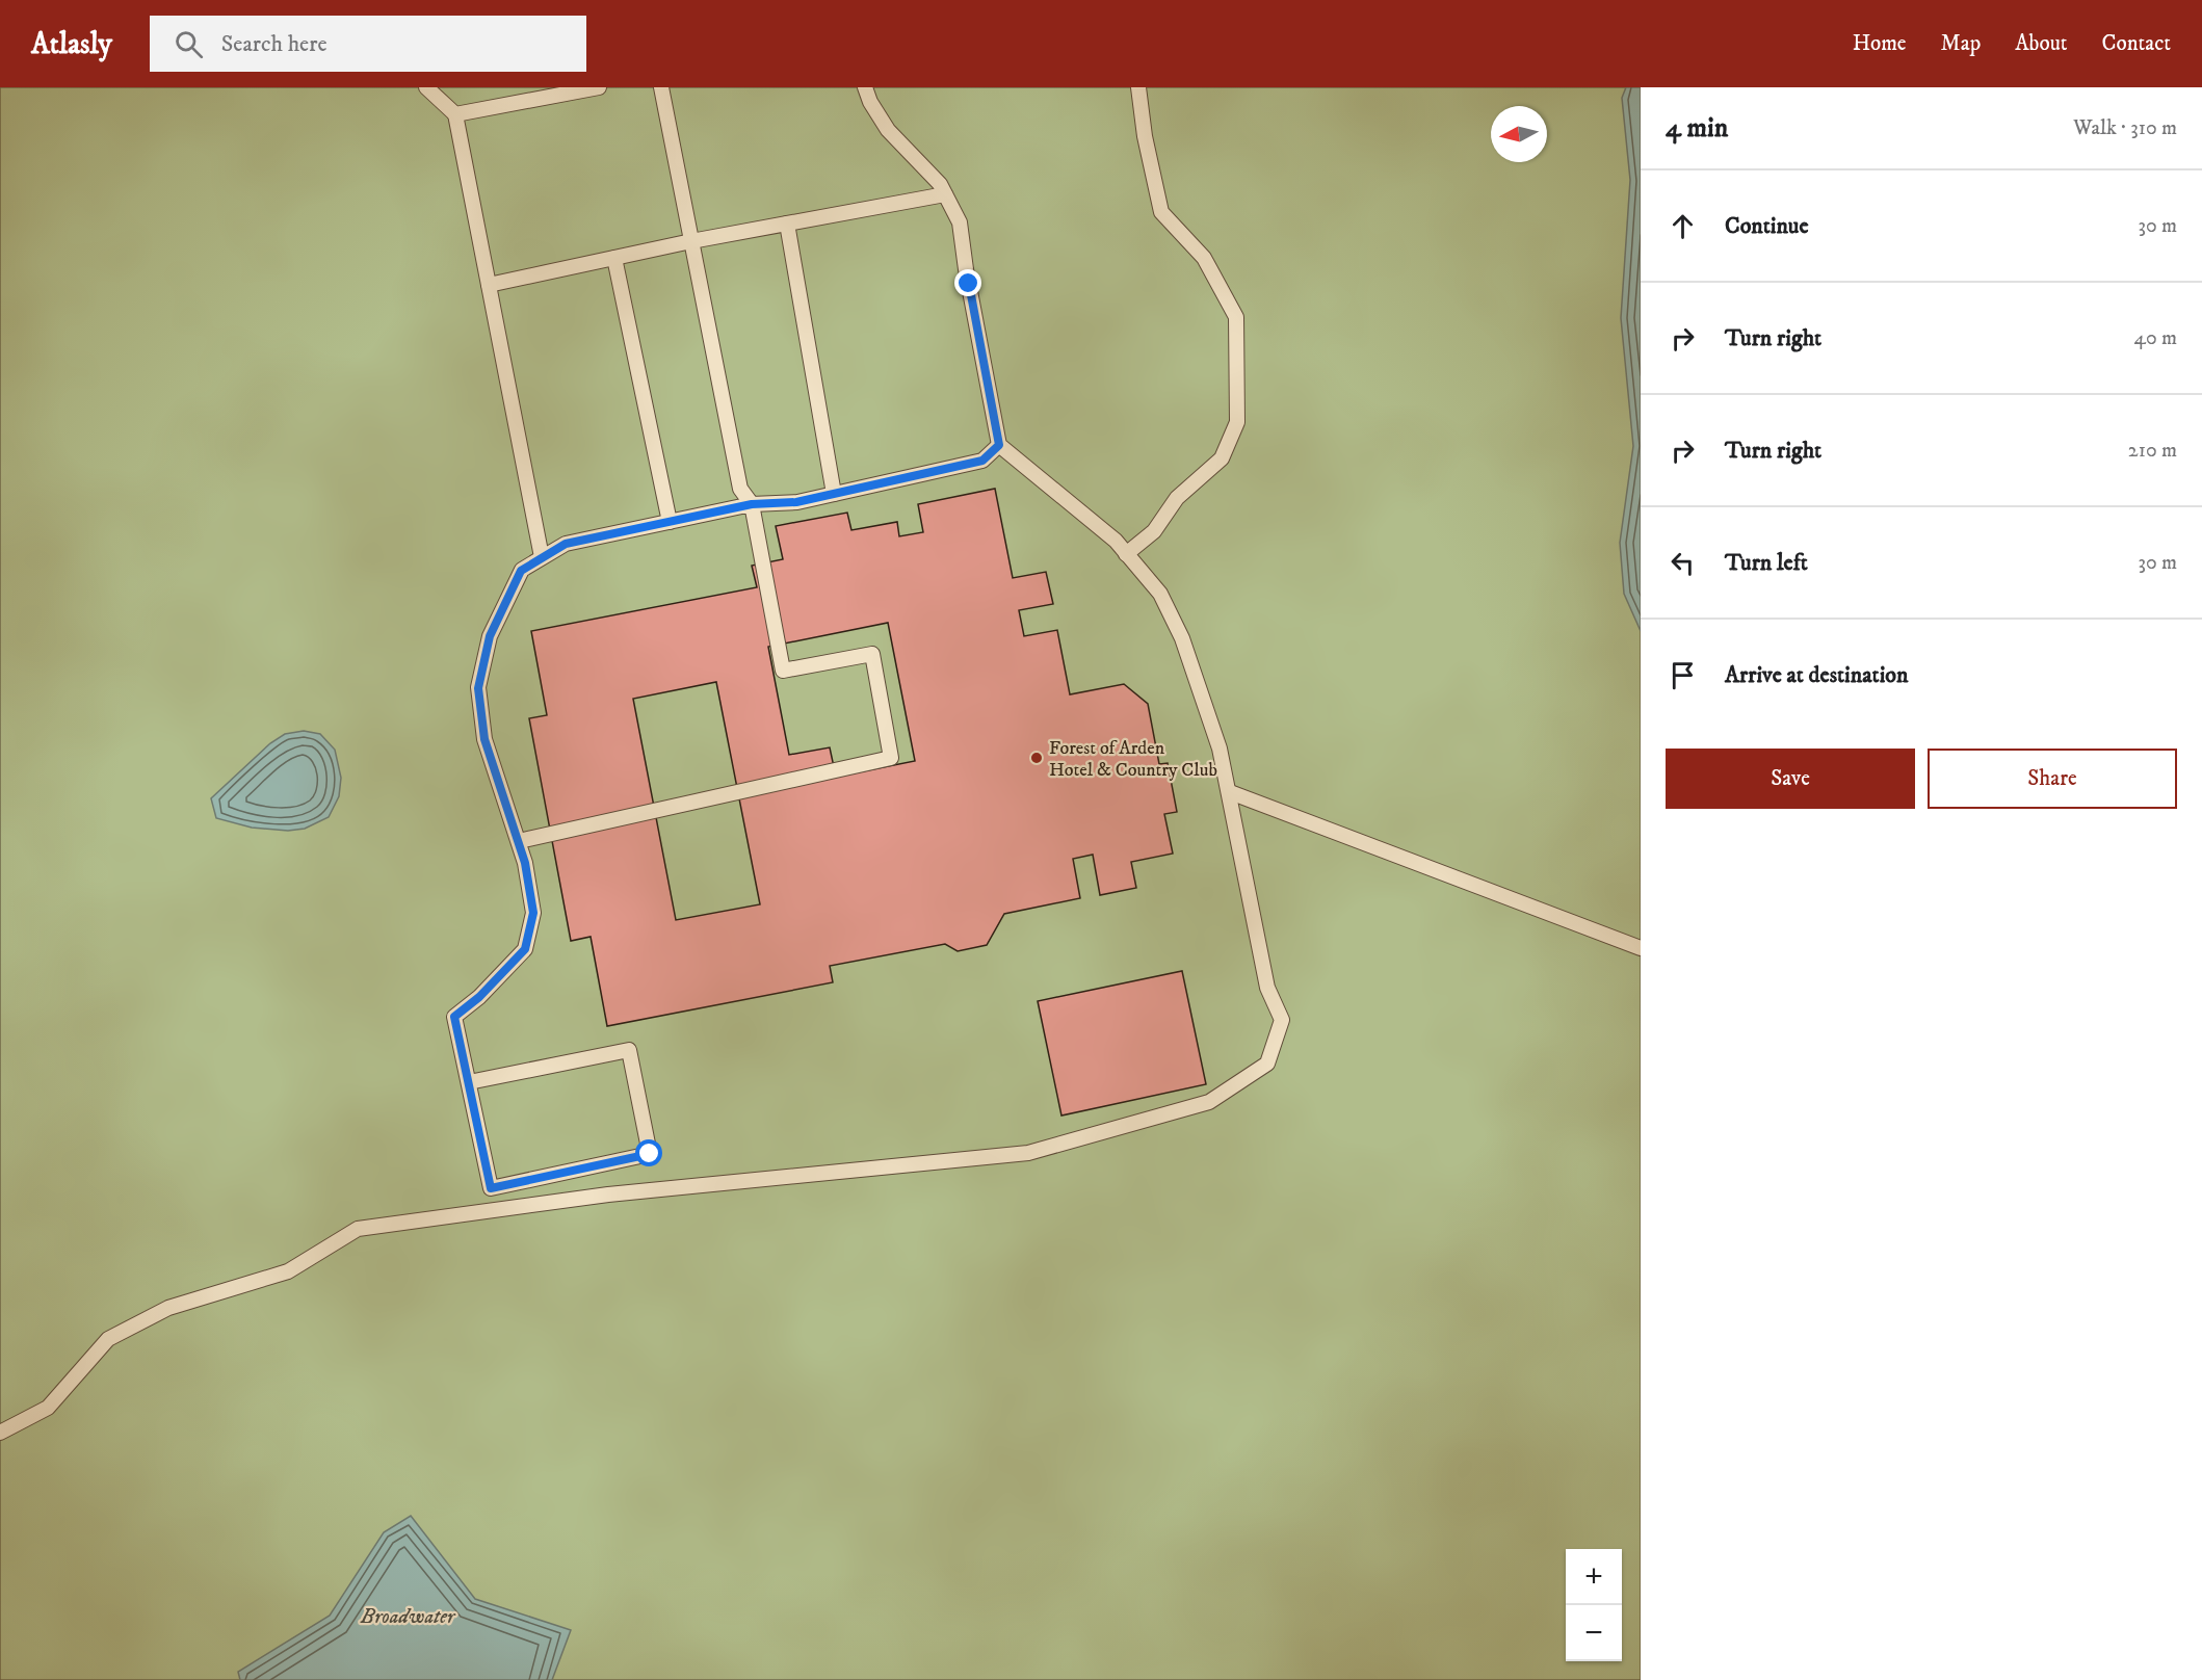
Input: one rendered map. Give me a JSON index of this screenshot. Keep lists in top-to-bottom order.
{
  "water": ["Broadwater"],
  "places": ["Forest of Arden Hotel & Country Club"],
  "north": "left",
  "page": {
    "header": "Atlasly",
    "search": "Search here",
    "nav": [
      "Home",
      "Map",
      "About",
      "Contact"
    ],
    "heading": ["4 min", "Walk · 310 m"],
    "list": [
      ["Continue", "30 m"],
      ["Turn right", "40 m"],
      ["Turn right", "210 m"],
      ["Turn left", "30 m"],
      "Arrive at destination"
    ],
    "buttons": ["Save", "Share"],
    "map_buttons": ["+", "−"]
  }
}
